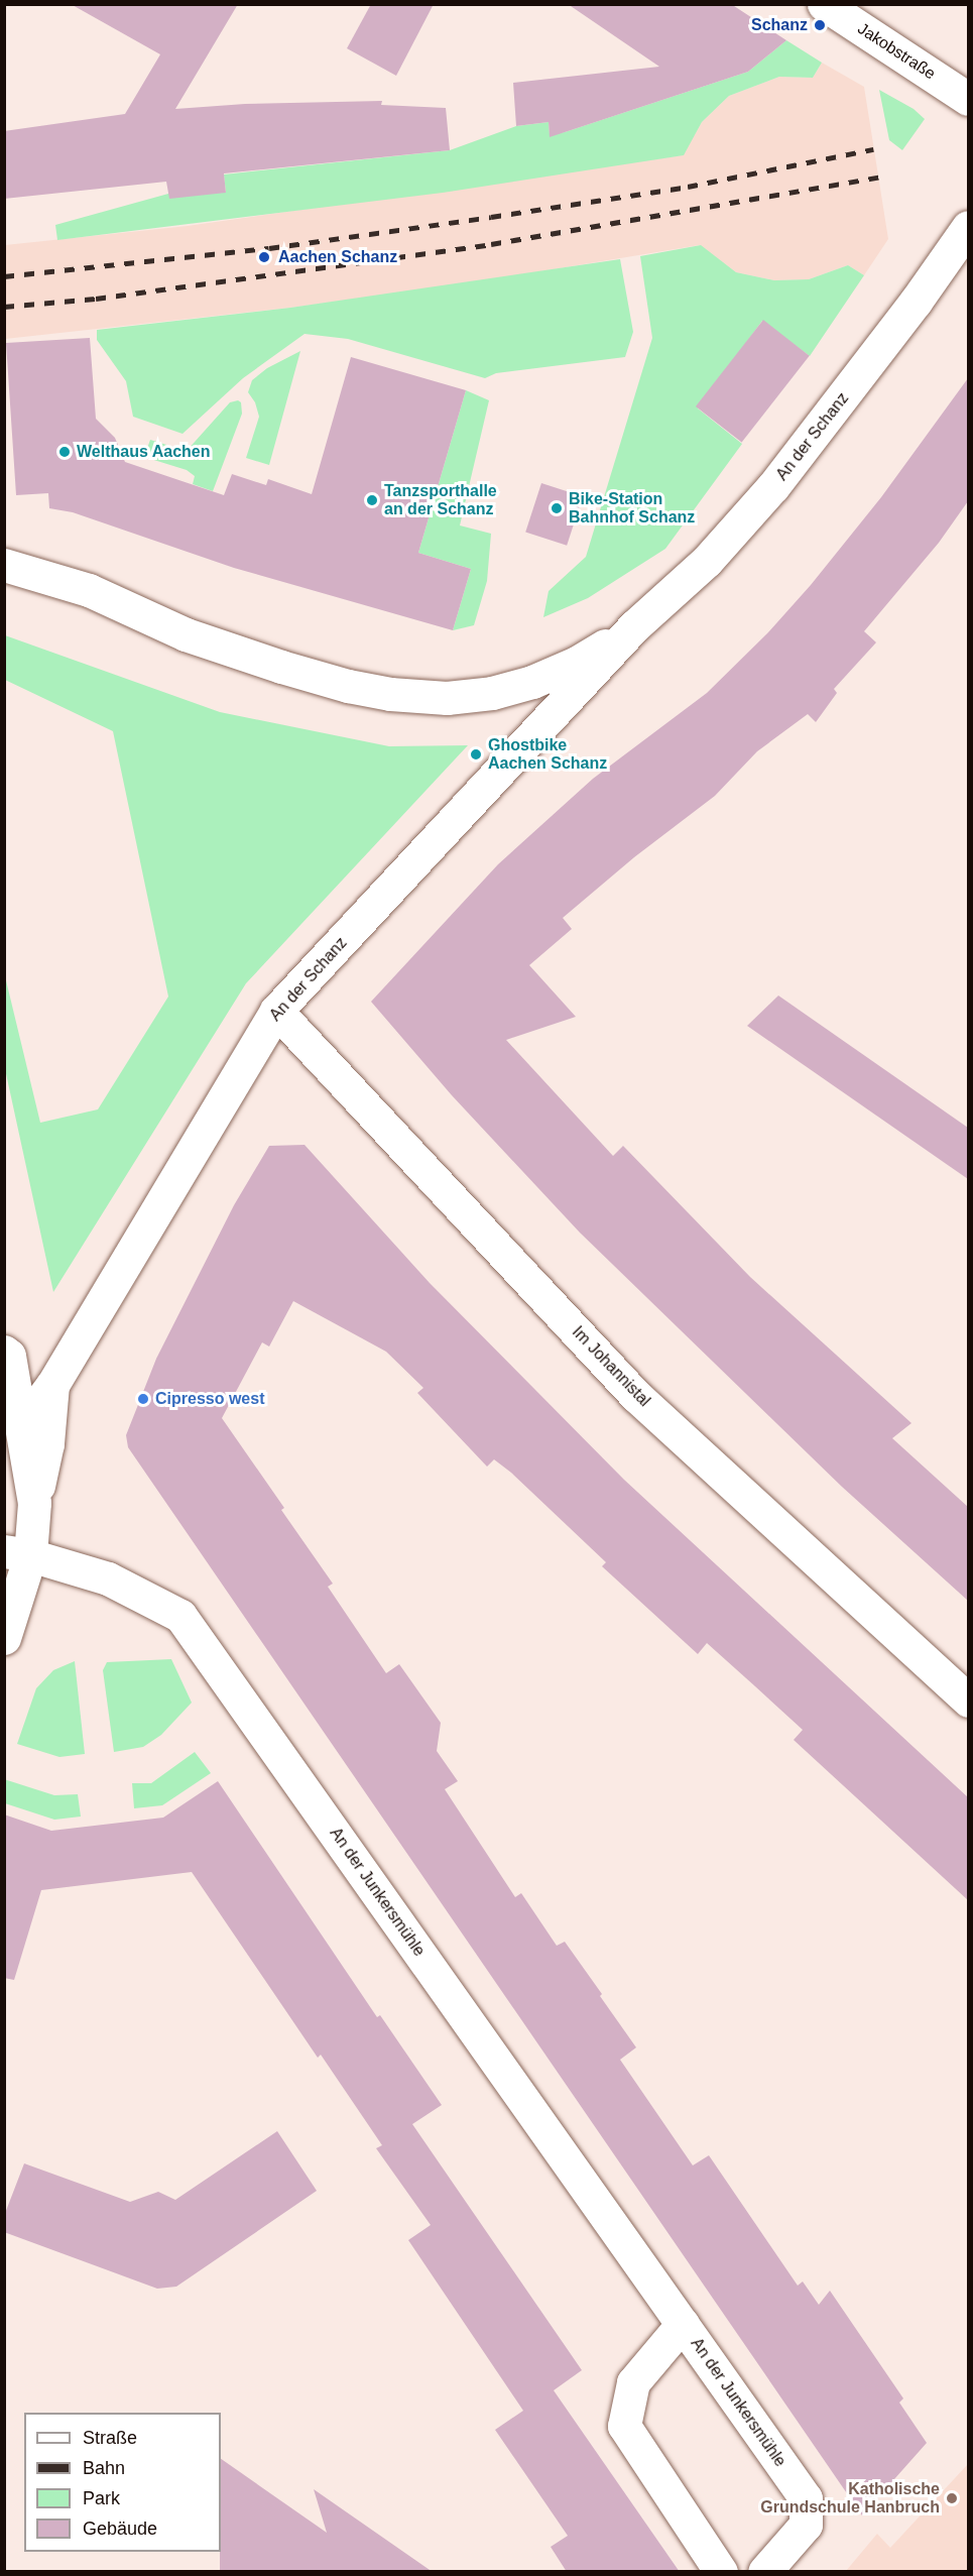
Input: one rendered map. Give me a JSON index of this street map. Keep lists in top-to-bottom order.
{
  "streets": {
    "street": [
      "Jakobstraße",
      "An der Schanz",
      "Im Johannistal",
      "An der Junkersmühle"
    ]
  },
  "crossings": [
    ["An der Schanz", "Im Johannistal"]
  ],
  "places": [
    "Schanz",
    "Aachen Schanz",
    "Welthaus Aachen",
    "Tanzsporthalle an der Schanz",
    "Bike-Station Bahnhof Schanz",
    "Ghostbike Aachen Schanz",
    "Cipresso west",
    "Katholische Grundschule Hanbruch"
  ],
  "legend": [
    "Straße",
    "Bahn",
    "Park",
    "Gebäude"
  ]
}
